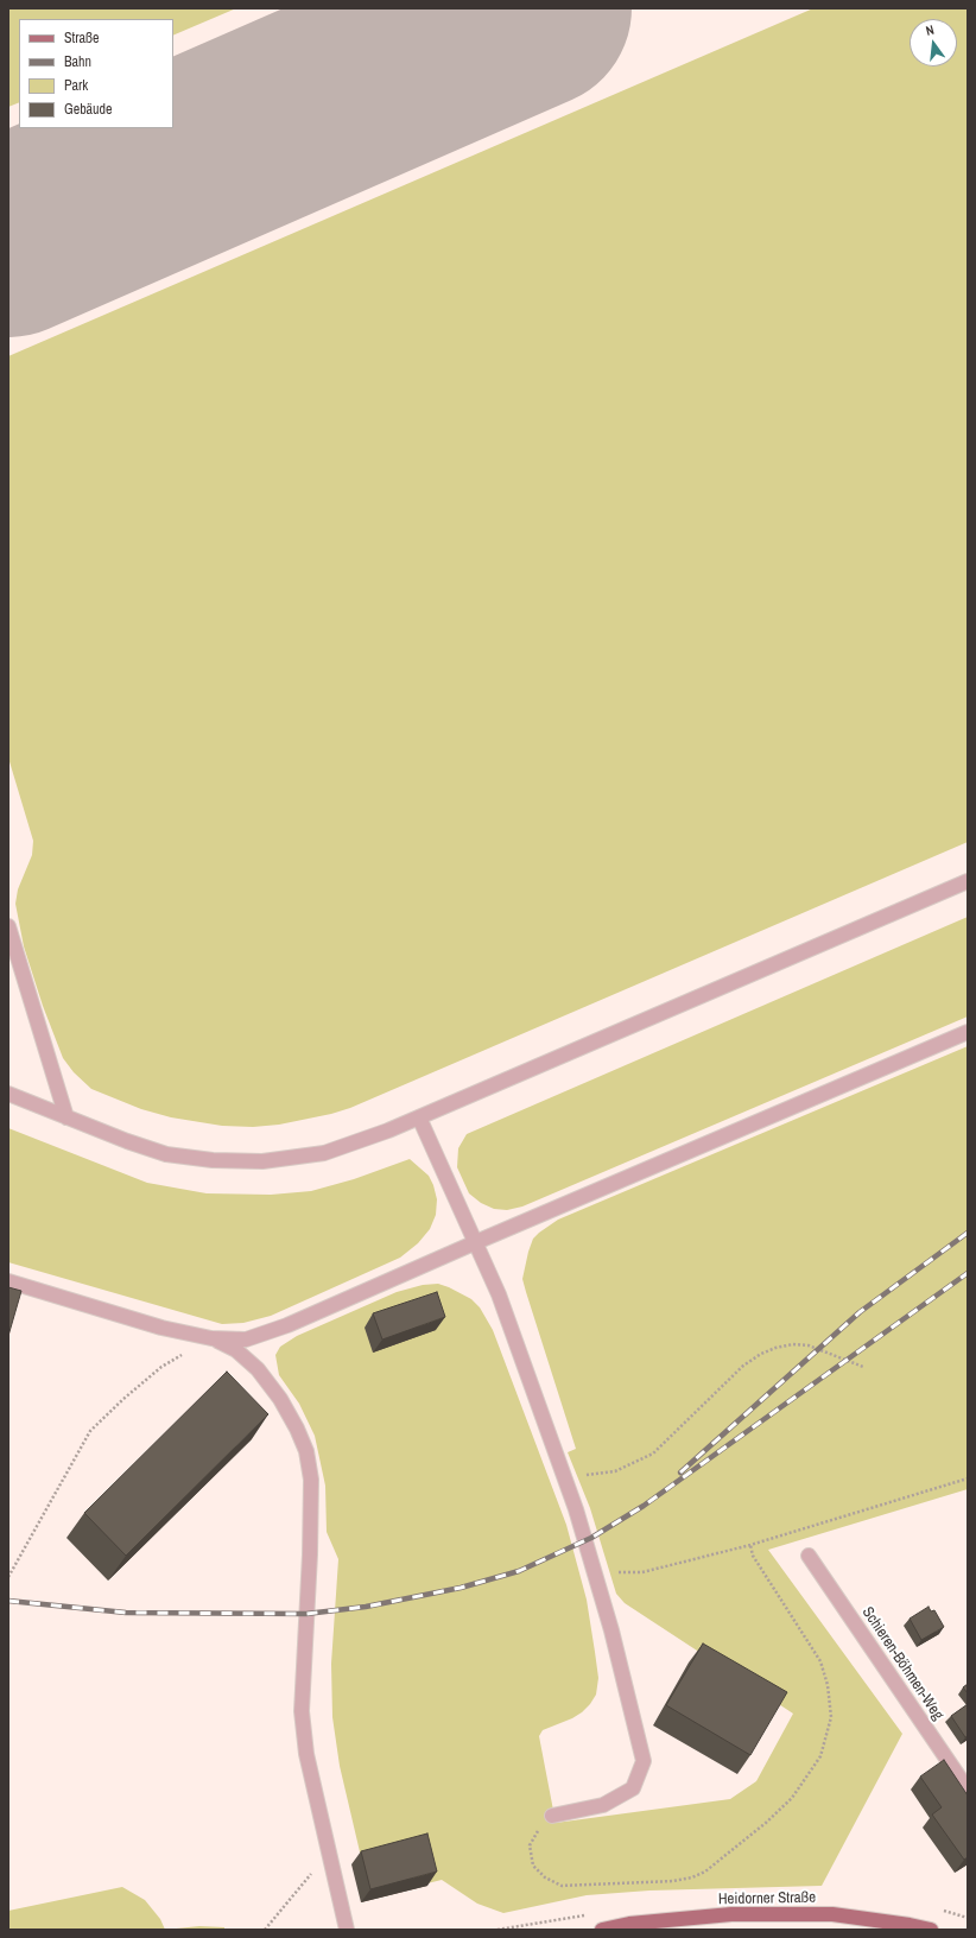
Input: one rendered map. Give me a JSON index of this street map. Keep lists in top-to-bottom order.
{
  "streets": {
    "main road": ["Heidorner Straße"],
    "street": ["Schieren-Böhmen-Weg"]
  },
  "legend": [
    "Straße",
    "Bahn",
    "Park",
    "Gebäude"
  ],
  "north": "top"
}
